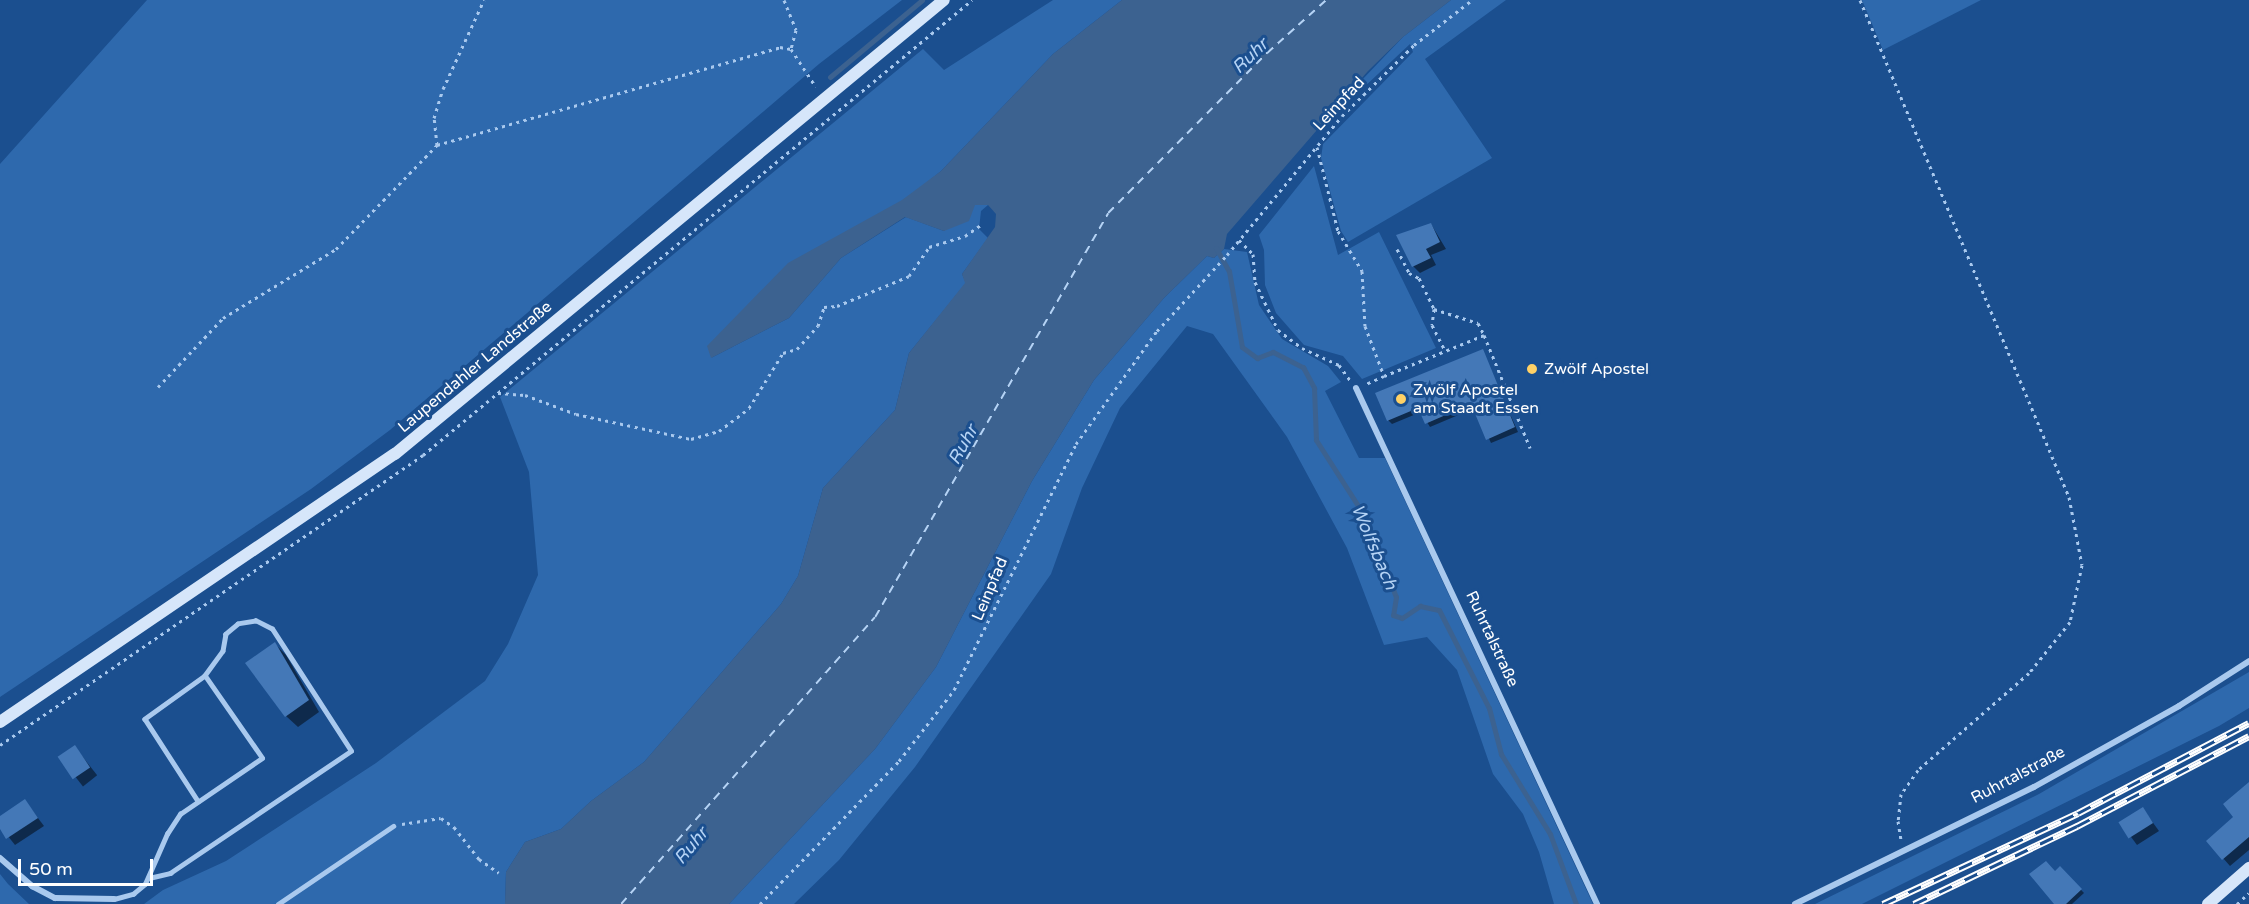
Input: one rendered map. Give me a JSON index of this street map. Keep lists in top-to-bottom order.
{
  "streets": {
    "main road": ["Laupendahler Landstraße"],
    "street": ["Ruhrtalstraße"],
    "path": ["Leinpfad"]
  },
  "water": ["Ruhr", "Wolfsbach"],
  "places": ["Zwölf Apostel", "Zwölf Apostel am Staadt Essen"],
  "scale_bar": "50 m"
}
